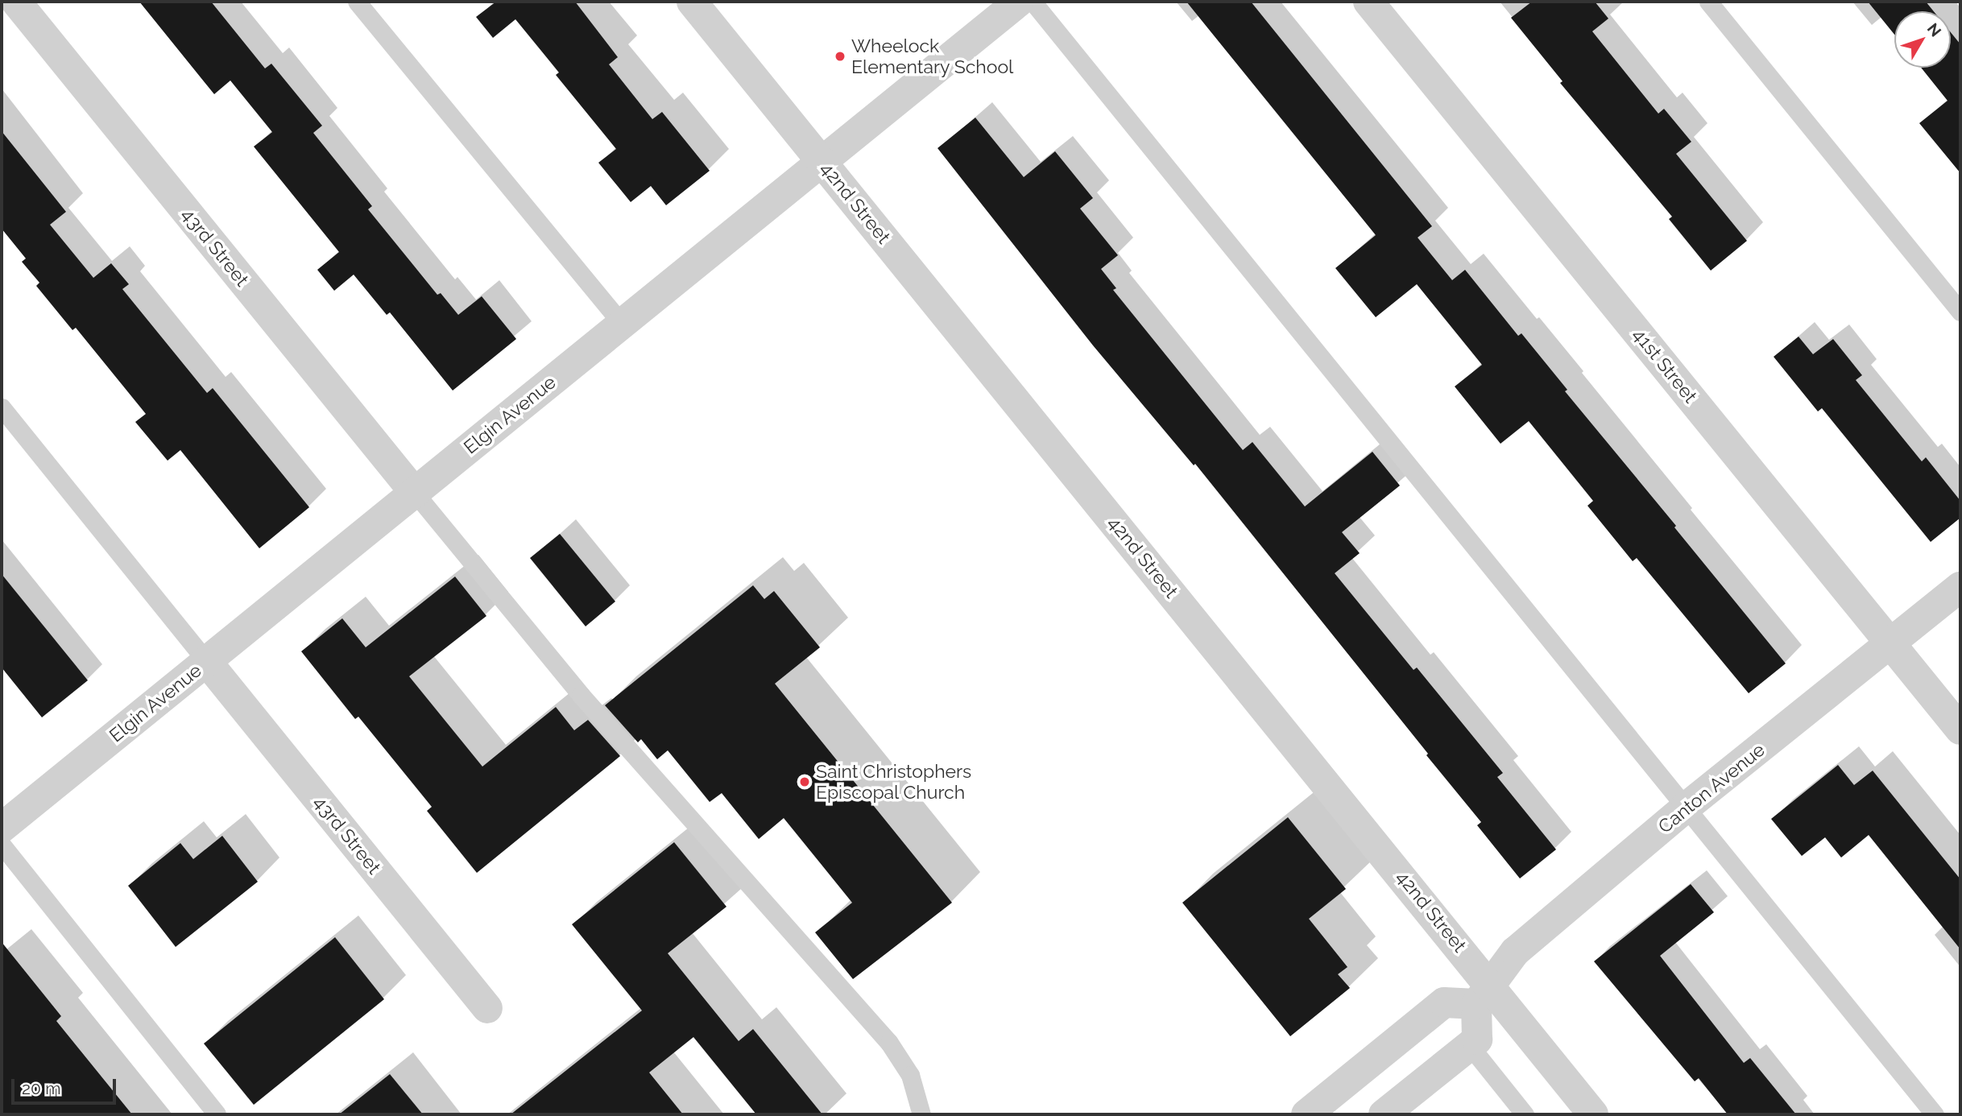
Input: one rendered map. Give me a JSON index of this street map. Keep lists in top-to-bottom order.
{
  "streets": {
    "street": [
      "42nd Street",
      "43rd Street",
      "41st Street",
      "Elgin Avenue",
      "Canton Avenue"
    ]
  },
  "crossings": [
    ["42nd Street", "Elgin Avenue"],
    ["42nd Street", "Canton Avenue"],
    ["43rd Street", "Elgin Avenue"],
    ["41st Street", "Canton Avenue"]
  ],
  "places": ["Wheelock Elementary School", "Saint Christophers Episcopal Church"],
  "scale_bar": "20 m",
  "north": "top right"
}
